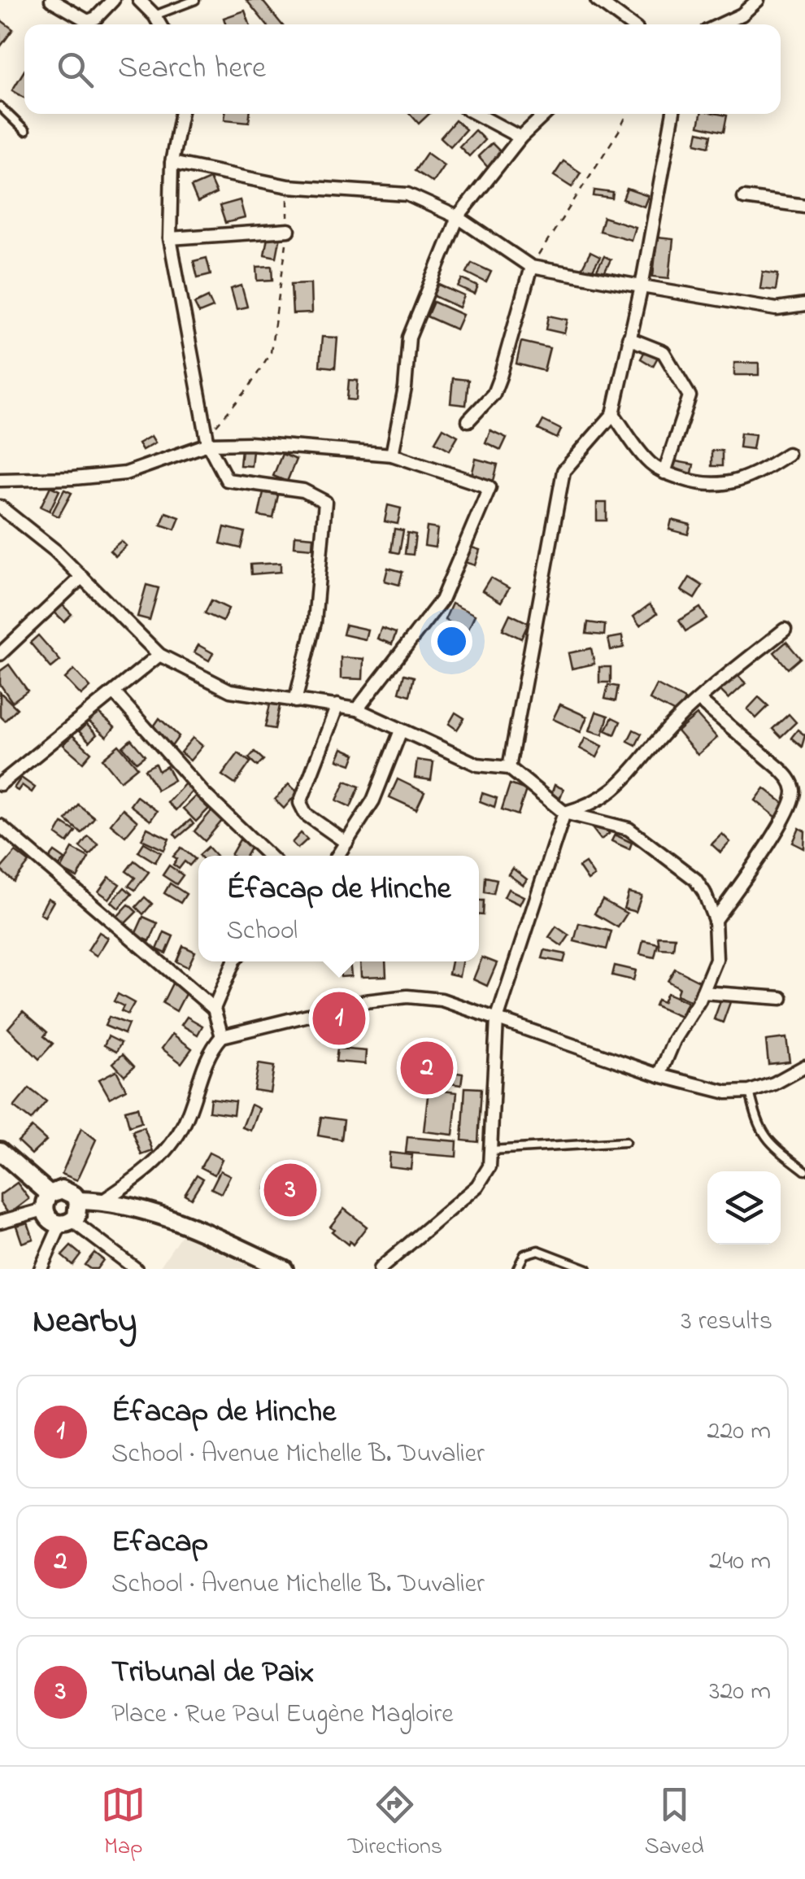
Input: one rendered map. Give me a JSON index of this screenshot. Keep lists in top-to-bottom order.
{
  "page": {
    "search": "Search here",
    "popup": ["Éfacap de Hinche", "School"],
    "pins": ["1", "2", "3"],
    "heading": ["Nearby", "3 results"],
    "list": [
      {
        "mark": "1",
        "name": "Éfacap de Hinche",
        "note": "School · Avenue Michelle B. Duvalier",
        "value": "220 m"
      },
      {
        "mark": "2",
        "name": "Efacap",
        "note": "School · Avenue Michelle B. Duvalier",
        "value": "240 m"
      },
      {
        "mark": "3",
        "name": "Tribunal de Paix",
        "note": "Place · Rue Paul Eugène Magloire",
        "value": "320 m"
      }
    ],
    "nav": ["Map", "Directions", "Saved"]
  }
}
